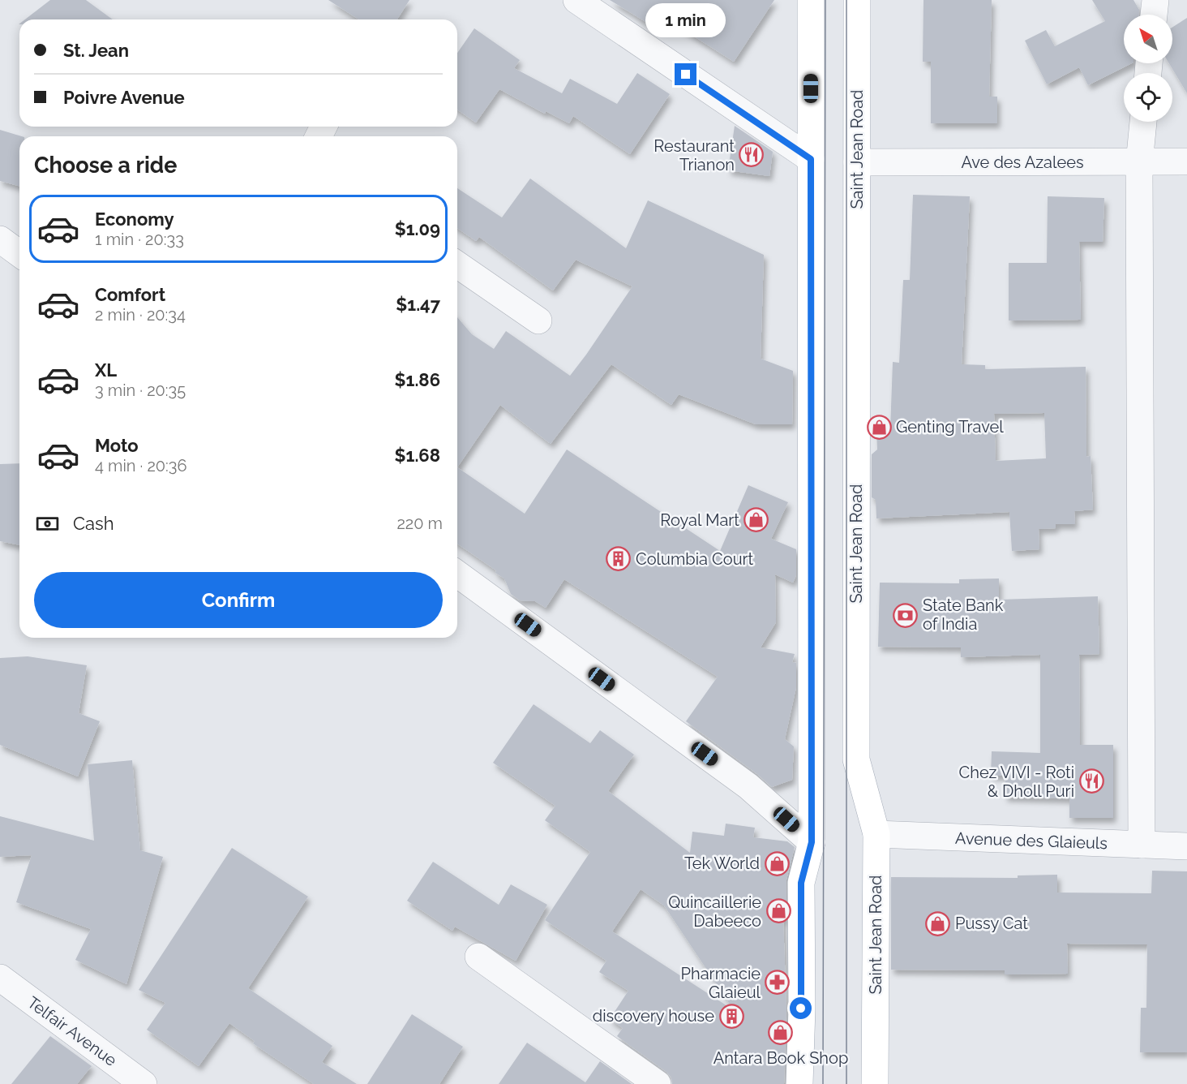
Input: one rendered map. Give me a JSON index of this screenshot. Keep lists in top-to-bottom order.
{
  "streets": {
    "main road": ["Saint Jean Road"],
    "street": ["Ave des Azalees", "Avenue des Glaieuls", "Telfair Avenue"]
  },
  "crossings": [
    ["Saint Jean Road", "Ave des Azalees"],
    ["Saint Jean Road", "Avenue des Glaieuls"]
  ],
  "places": {
    "restaurant": ["Restaurant Trianon", "Chez VIVI - Roti & Dholl Puri"],
    "shop": [
      "Genting Travel",
      "Royal Mart",
      "Tek World",
      "Quincaillerie Dabeeco",
      "Pussy Cat",
      "Antara Book Shop"
    ],
    "building": ["Columbia Court", "discovery house"],
    "bank": ["State Bank of India"],
    "pharmacy": ["Pharmacie Glaieul"]
  },
  "north": "top left",
  "page": {
    "bubble": "1 min",
    "banner": ["St. Jean", "Poivre Avenue"],
    "heading": "Choose a ride",
    "list": [
      {
        "name": "Economy",
        "note": "1 min · 20:33",
        "value": "$1.09"
      },
      {
        "name": "Comfort",
        "note": "2 min · 20:34",
        "value": "$1.47"
      },
      {
        "name": "XL",
        "note": "3 min · 20:35",
        "value": "$1.86"
      },
      {
        "name": "Moto",
        "note": "4 min · 20:36",
        "value": "$1.68"
      }
    ],
    "pay": ["Cash", "220 m"],
    "buttons": "Confirm"
  }
}
